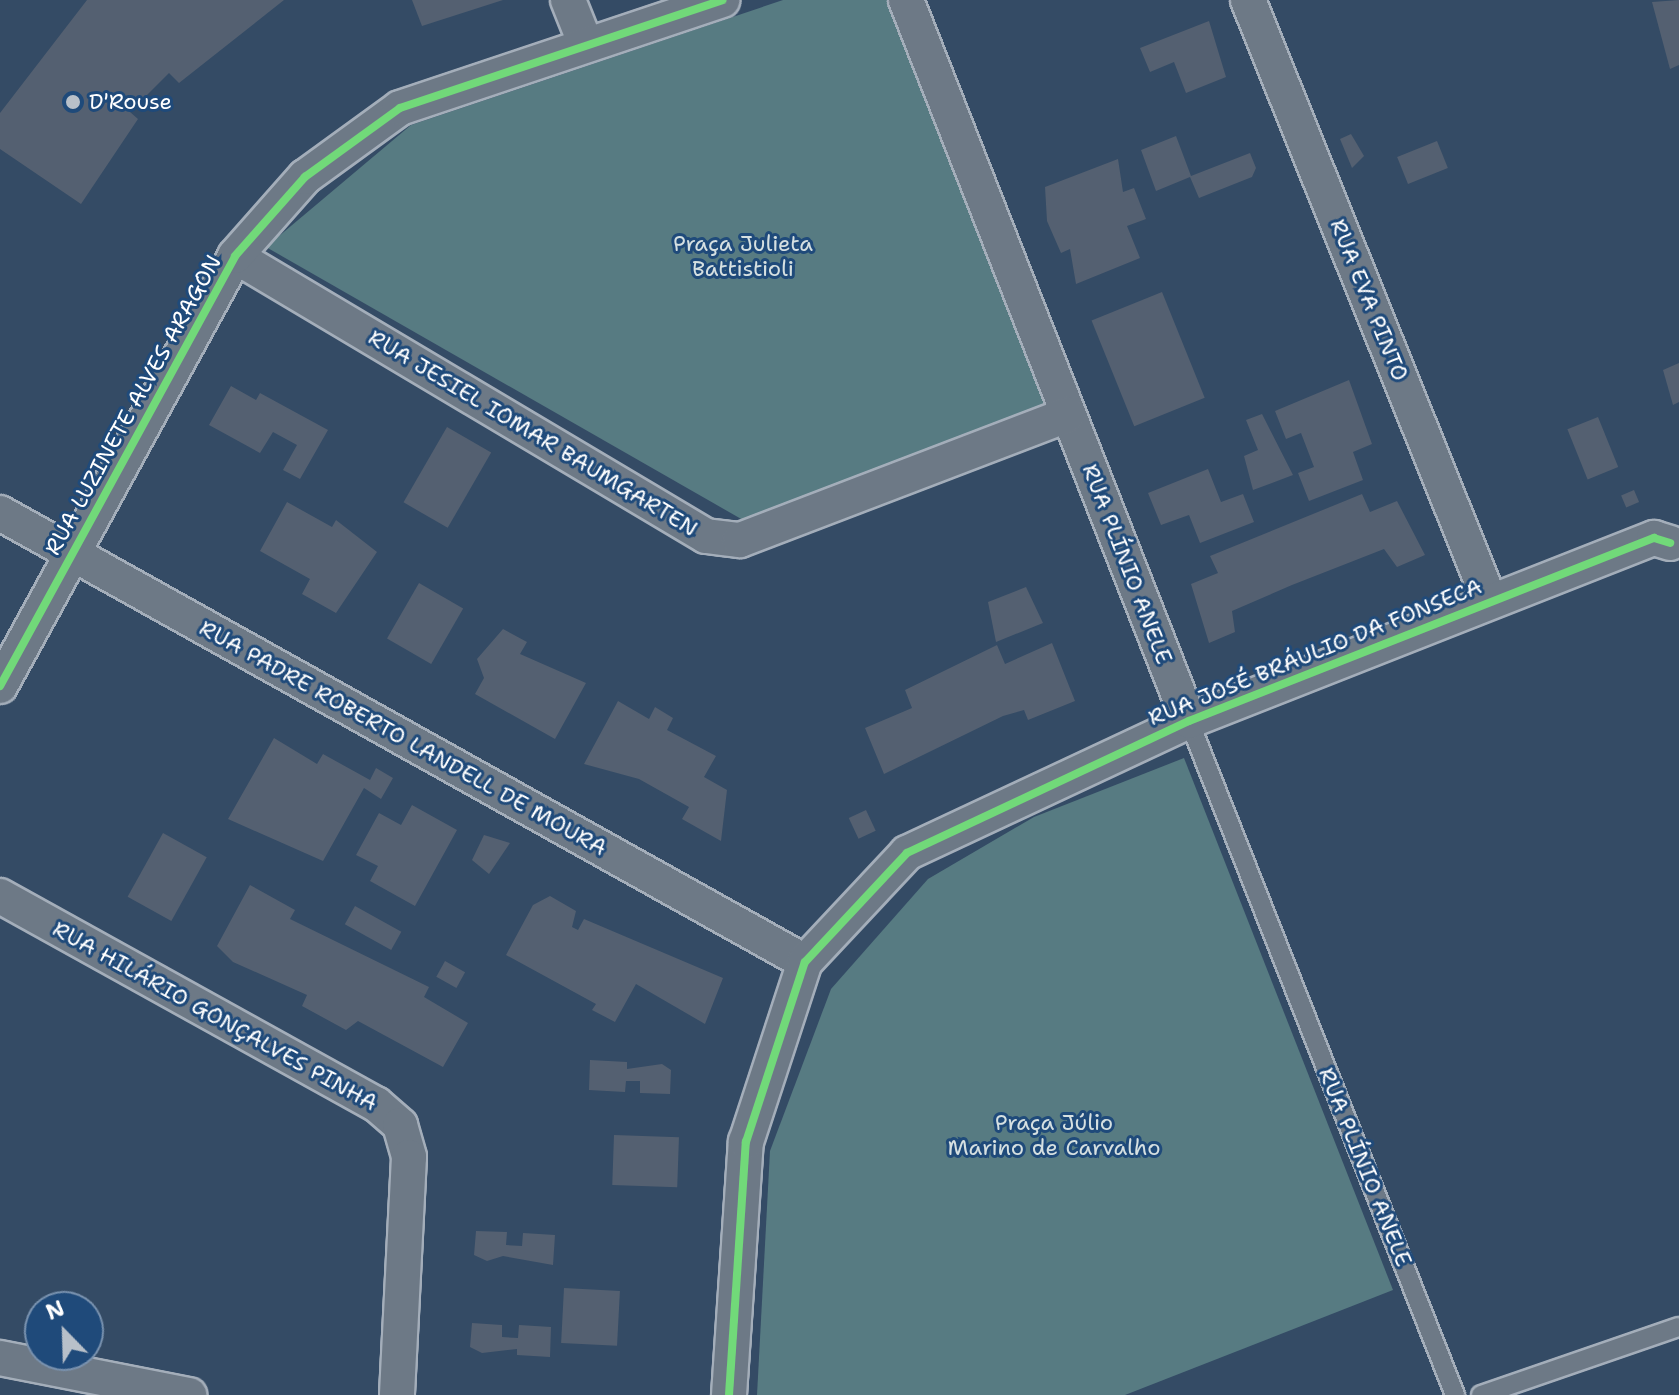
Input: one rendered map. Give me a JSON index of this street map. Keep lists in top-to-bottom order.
{
  "streets": {
    "street": [
      "RUA EVA PINTO",
      "RUA LUZINETE ALVES ARAGON",
      "RUA JESIEL IOMAR BAUMGARTEN",
      "RUA PLÍNIO ANELE",
      "RUA JOSÉ BRÁULIO DA FONSECA",
      "RUA PADRE ROBERTO LANDELL DE MOURA",
      "RUA HILÁRIO GONÇALVES PINHA"
    ]
  },
  "crossings": [
    ["RUA EVA PINTO", "RUA JOSÉ BRÁULIO DA FONSECA"],
    ["RUA LUZINETE ALVES ARAGON", "RUA JESIEL IOMAR BAUMGARTEN"],
    ["RUA LUZINETE ALVES ARAGON", "RUA PADRE ROBERTO LANDELL DE MOURA"],
    ["RUA JESIEL IOMAR BAUMGARTEN", "RUA PLÍNIO ANELE"],
    ["RUA PLÍNIO ANELE", "RUA JOSÉ BRÁULIO DA FONSECA"],
    ["RUA JOSÉ BRÁULIO DA FONSECA", "RUA PADRE ROBERTO LANDELL DE MOURA"]
  ],
  "parks": ["Praça Julieta Battistioli", "Praça Júlio Marino de Carvalho"],
  "places": ["D'Rouse"],
  "north": "top left"
}
